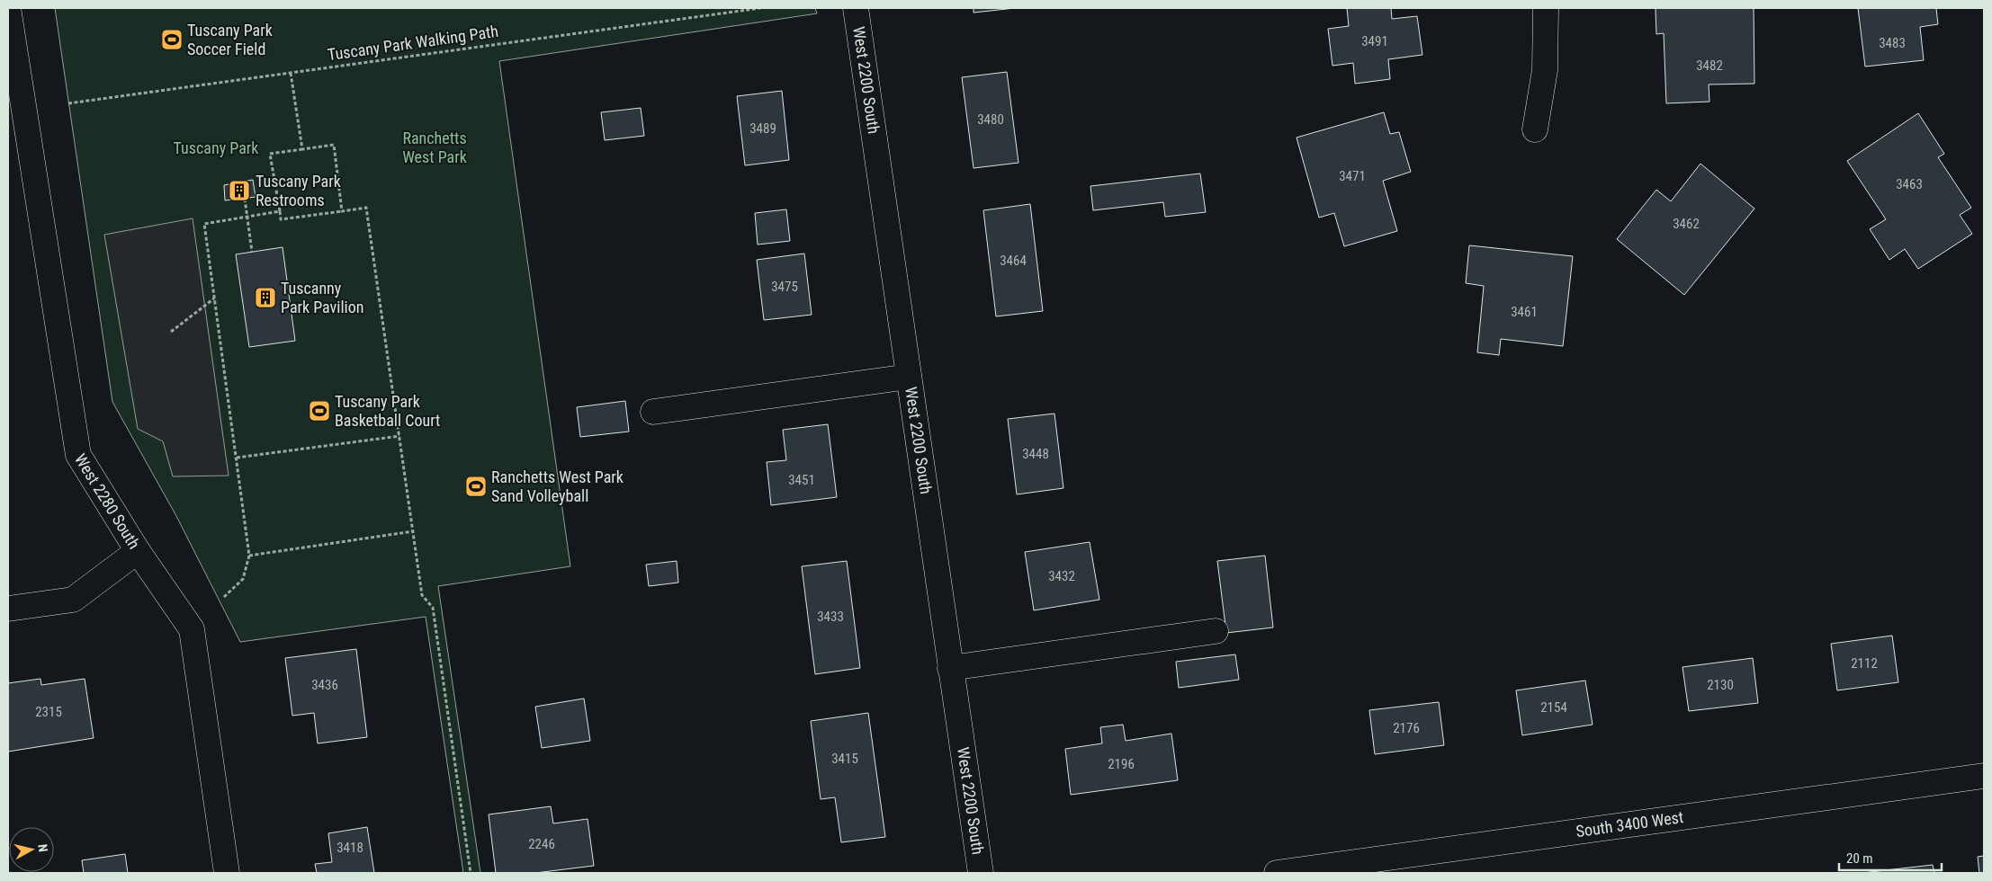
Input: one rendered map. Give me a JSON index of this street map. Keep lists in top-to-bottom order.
{
  "streets": {
    "street": ["West 2200 South", "West 2280 South", "South 3400 West"],
    "path": ["Tuscany Park Walking Path"]
  },
  "parks": ["Ranchetts West Park", "Tuscany Park"],
  "places": {
    "sports": ["Tuscany Park Soccer Field", "Tuscany Park Basketball Court", "Ranchetts West Park Sand Volleyball"],
    "building": ["Tuscany Park Restrooms", "Tuscanny Park Pavilion"]
  },
  "house_numbers": [
    "3491",
    "3483",
    "3482",
    "3480",
    "3489",
    "3471",
    "3463",
    "3462",
    "3464",
    "3475",
    "3461",
    "3448",
    "3451",
    "3432",
    "3433",
    "2112",
    "3436",
    "2130",
    "2154",
    "2315",
    "2176",
    "3415",
    "2196",
    "2246",
    "3418"
  ],
  "scale_bar": "20 m",
  "north": "right"
}
